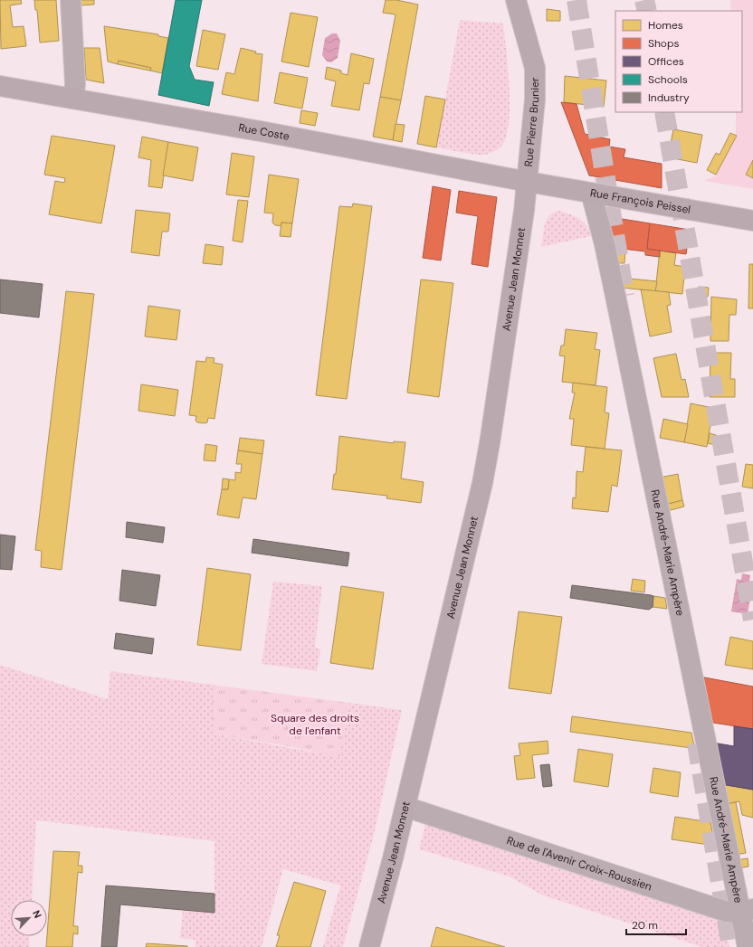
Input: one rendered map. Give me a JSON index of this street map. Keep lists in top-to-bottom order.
{
  "streets": {
    "street": [
      "Rue Pierre Brunier",
      "Rue Coste",
      "Rue François Peissel",
      "Avenue Jean Monnet",
      "Rue André-Marie Ampère",
      "Rue de l'Avenir Croix-Roussien"
    ]
  },
  "crossings": [
    ["Rue Pierre Brunier", "Rue Coste"],
    ["Rue Pierre Brunier", "Rue François Peissel"],
    ["Rue Pierre Brunier", "Avenue Jean Monnet"],
    ["Rue Coste", "Rue François Peissel"],
    ["Rue Coste", "Avenue Jean Monnet"],
    ["Rue François Peissel", "Avenue Jean Monnet"],
    ["Rue François Peissel", "Rue André-Marie Ampère"],
    ["Avenue Jean Monnet", "Rue de l'Avenir Croix-Roussien"],
    ["Rue André-Marie Ampère", "Rue de l'Avenir Croix-Roussien"]
  ],
  "parks": ["Square des droits de l'enfant"],
  "legend": [
    "Homes",
    "Shops",
    "Offices",
    "Schools",
    "Industry"
  ],
  "scale_bar": "20 m",
  "north": "top right"
}
